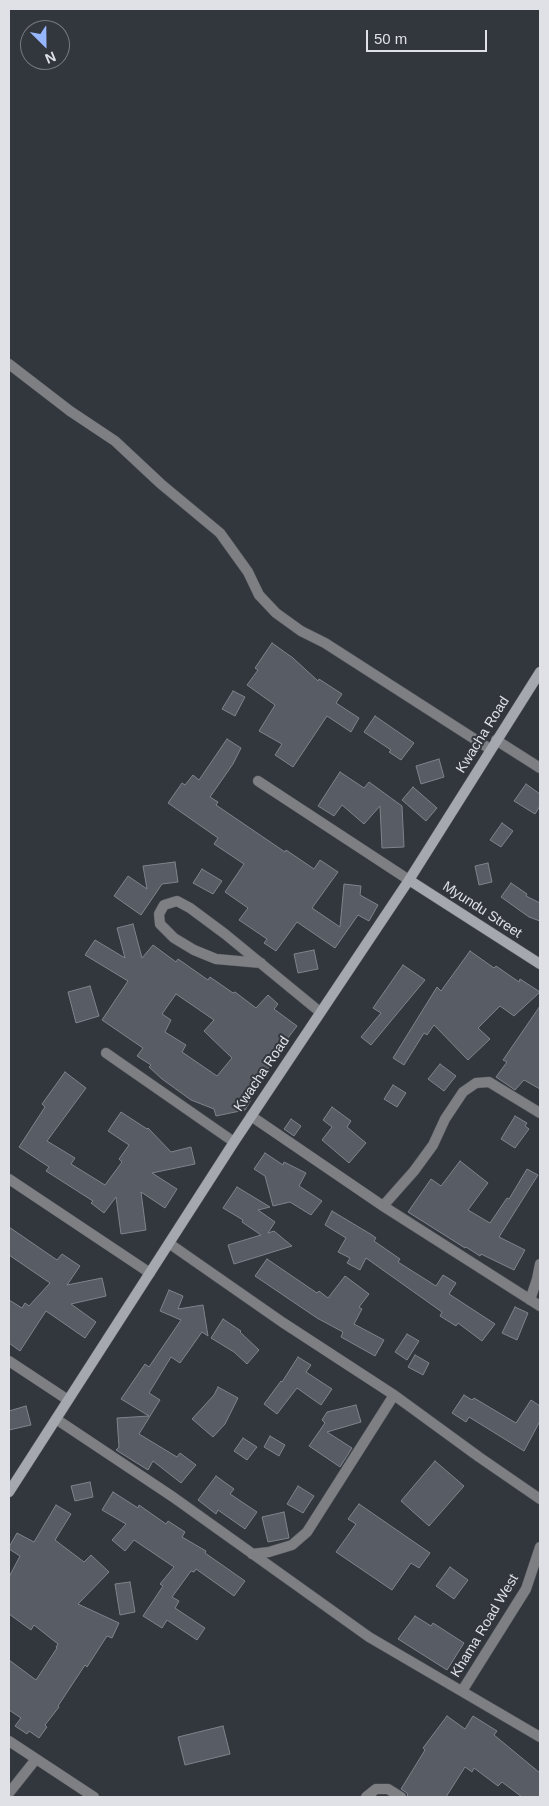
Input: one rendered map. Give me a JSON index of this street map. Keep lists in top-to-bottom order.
{
  "streets": {
    "main road": ["Kwacha Road", "Myundu Street"],
    "street": ["Khama Road West"]
  },
  "crossings": [
    ["Kwacha Road", "Myundu Street"]
  ],
  "scale_bar": "50 m",
  "north": "bottom right"
}
